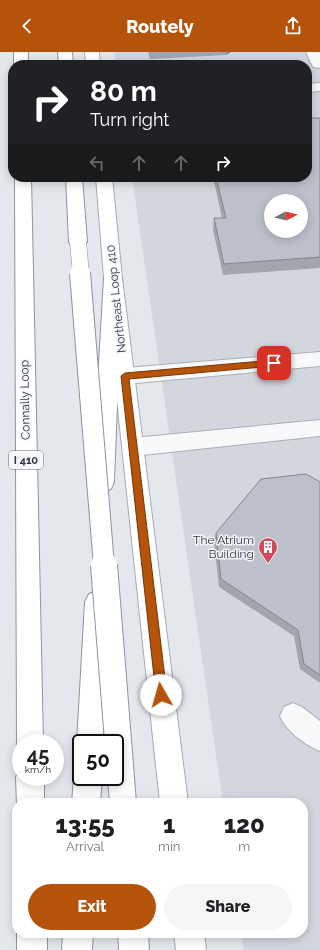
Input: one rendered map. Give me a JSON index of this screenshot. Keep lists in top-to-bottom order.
{
  "streets": {
    "main road": ["Northeast Loop 410", "Connally Loop", "I 410"]
  },
  "places": {
    "building": ["The Atrium Building"]
  },
  "north": "right",
  "page": {
    "header": "Routely",
    "turn": ["80 m", "Turn right"],
    "speed": "45 km/h",
    "limit": "50",
    "eta": [
      "13:55",
      "Arrival",
      "1",
      "min",
      "120",
      "m"
    ],
    "buttons": ["Exit", "Share"]
  }
}
